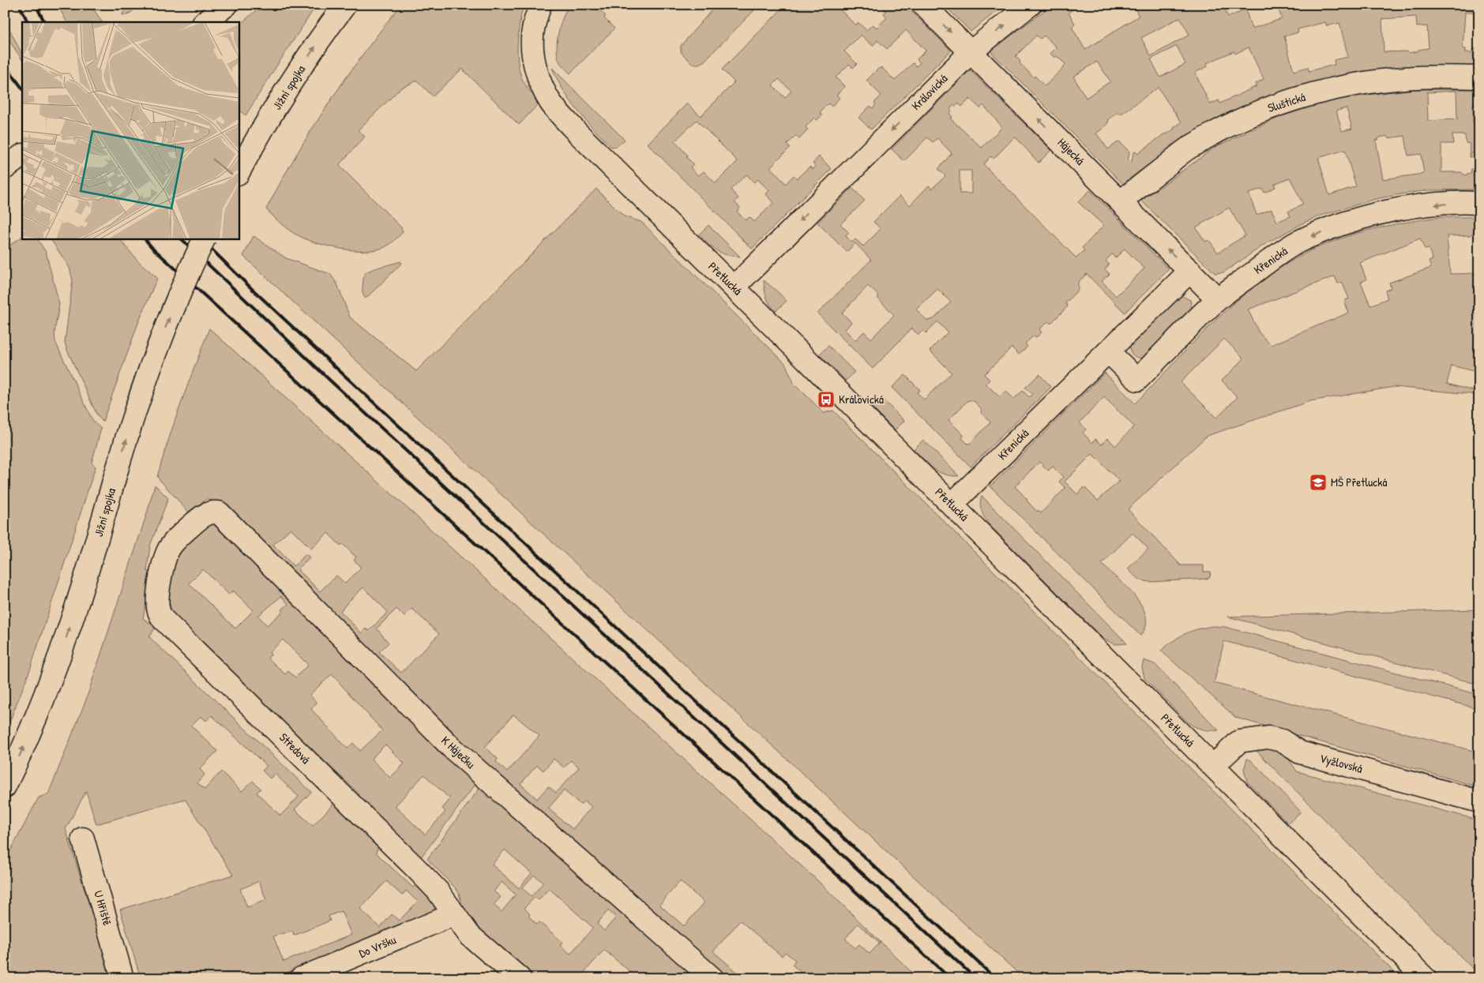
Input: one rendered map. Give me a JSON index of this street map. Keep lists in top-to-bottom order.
{
  "streets": {
    "main road": [
      "Jižní spojka",
      "Královická",
      "Sluštická",
      "Hájecká",
      "Křenická",
      "Přetlucká",
      "Středová",
      "K Háječku",
      "Vyžlovská",
      "U Hřiště",
      "Do Vršku"
    ]
  },
  "crossings": [
    ["Královická", "Hájecká"],
    ["Královická", "Přetlucká"],
    ["Sluštická", "Hájecká"],
    ["Hájecká", "Křenická"],
    ["Křenická", "Přetlucká"],
    ["Přetlucká", "Vyžlovská"],
    ["Středová", "K Háječku"],
    ["Středová", "Do Vršku"]
  ],
  "one_way": ["Jižní spojka", "Křenická"],
  "places": {
    "bus stop": ["Královická"],
    "school or university": ["MŠ Přetlucká"]
  }
}
